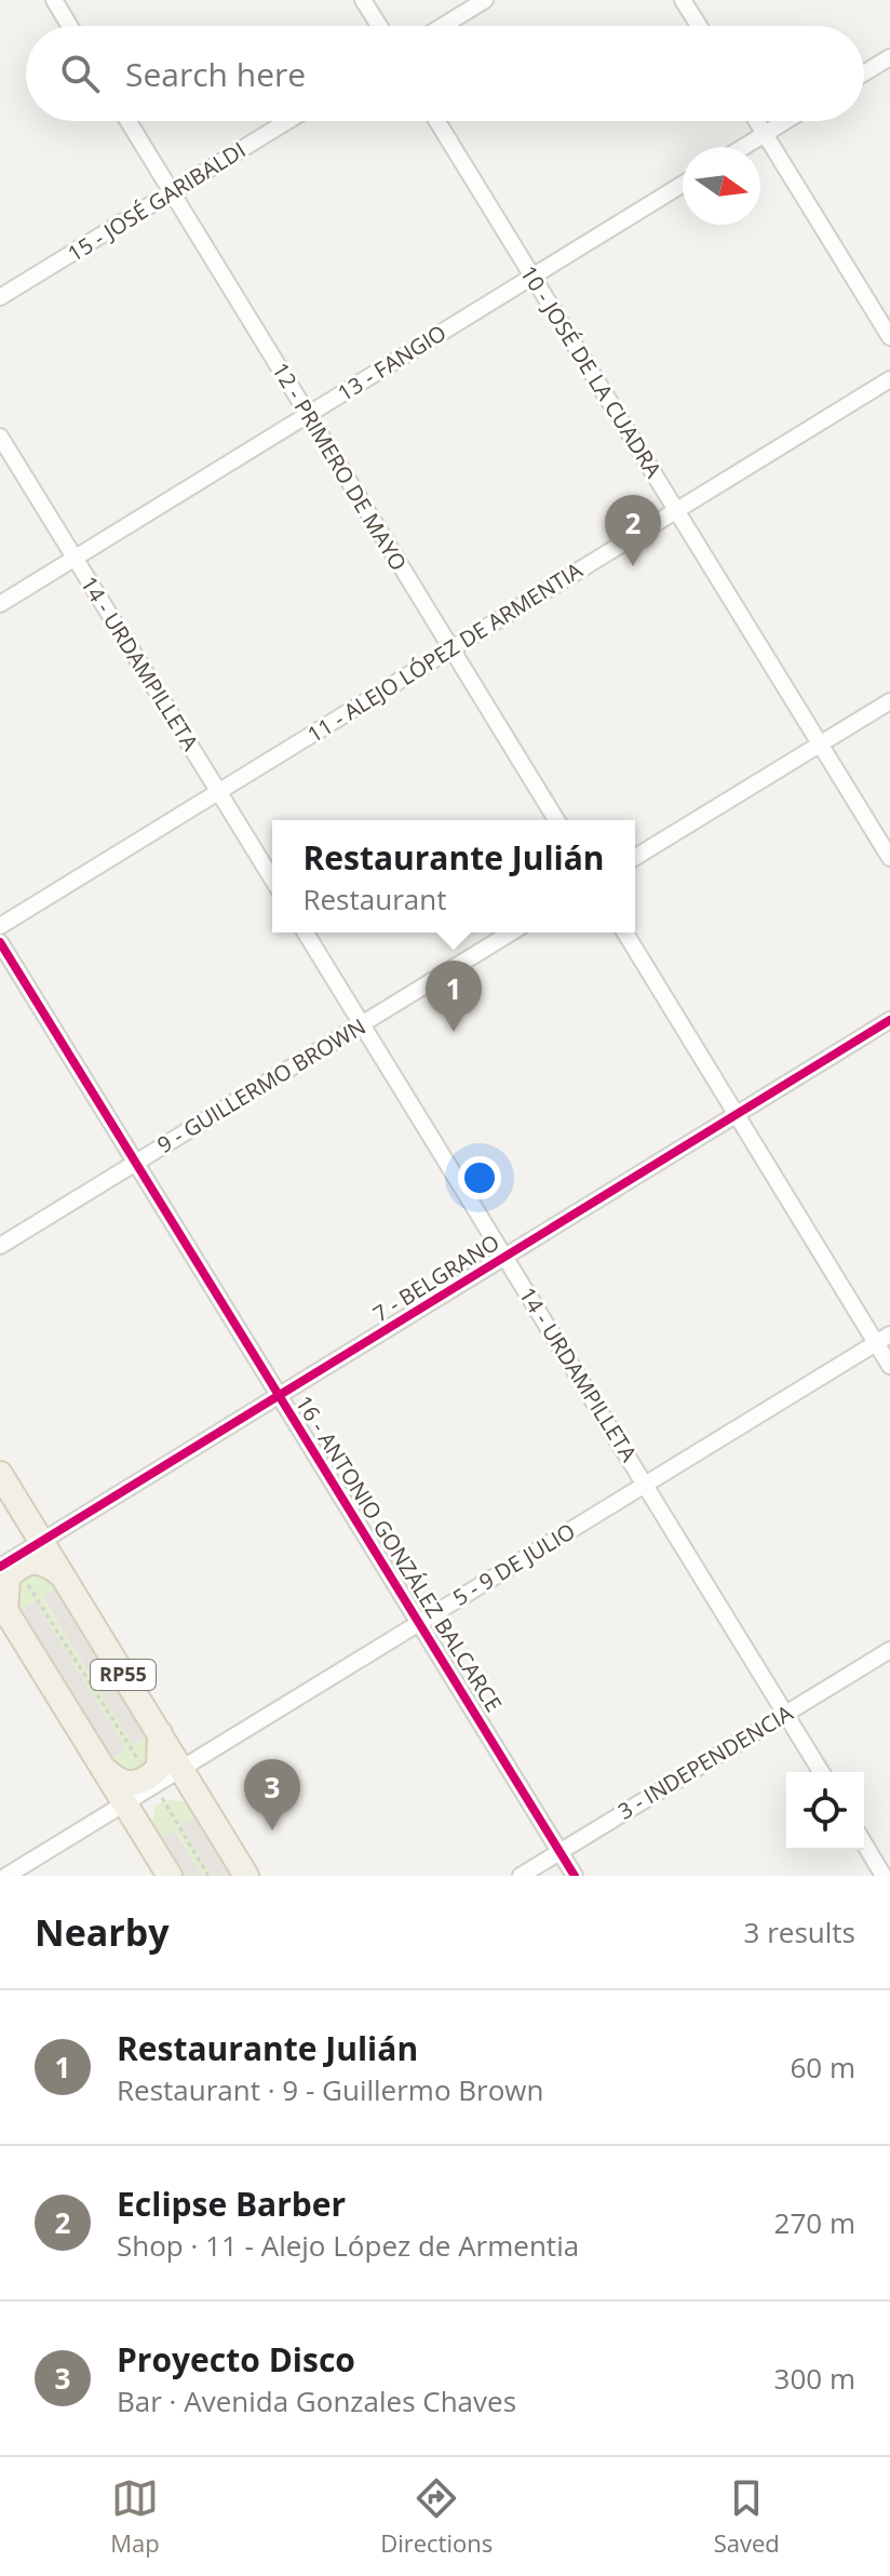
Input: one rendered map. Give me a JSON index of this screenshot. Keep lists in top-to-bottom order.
{
  "streets": {
    "main road": ["RP55"],
    "street": [
      "15 - JOSÉ GARIBALDI",
      "13 - FANGIO",
      "10 - JOSÉ DE LA CUADRA",
      "12 - PRIMERO DE MAYO",
      "11 - ALEJO LÓPEZ DE ARMENTIA",
      "14 - URDAMPILLETA",
      "9 - GUILLERMO BROWN",
      "7 - BELGRANO",
      "16 - ANTONIO GONZÁLEZ BALCARCE",
      "5 - 9 DE JULIO",
      "3 - INDEPENDENCIA"
    ]
  },
  "crossings": [
    ["15 - JOSÉ GARIBALDI", "12 - PRIMERO DE MAYO"],
    ["13 - FANGIO", "10 - JOSÉ DE LA CUADRA"],
    ["13 - FANGIO", "12 - PRIMERO DE MAYO"],
    ["13 - FANGIO", "14 - URDAMPILLETA"],
    ["10 - JOSÉ DE LA CUADRA", "11 - ALEJO LÓPEZ DE ARMENTIA"],
    ["12 - PRIMERO DE MAYO", "11 - ALEJO LÓPEZ DE ARMENTIA"],
    ["11 - ALEJO LÓPEZ DE ARMENTIA", "14 - URDAMPILLETA"],
    ["14 - URDAMPILLETA", "9 - GUILLERMO BROWN"],
    ["14 - URDAMPILLETA", "7 - BELGRANO"],
    ["14 - URDAMPILLETA", "5 - 9 DE JULIO"],
    ["14 - URDAMPILLETA", "3 - INDEPENDENCIA"],
    ["9 - GUILLERMO BROWN", "16 - ANTONIO GONZÁLEZ BALCARCE"],
    ["7 - BELGRANO", "16 - ANTONIO GONZÁLEZ BALCARCE"],
    ["7 - BELGRANO", "RP55"],
    ["16 - ANTONIO GONZÁLEZ BALCARCE", "5 - 9 DE JULIO"],
    ["16 - ANTONIO GONZÁLEZ BALCARCE", "3 - INDEPENDENCIA"],
    ["5 - 9 DE JULIO", "RP55"]
  ],
  "north": "right",
  "page": {
    "search": "Search here",
    "pins": ["2", "1", "3"],
    "popup": ["Restaurante Julián", "Restaurant"],
    "heading": ["Nearby", "3 results"],
    "list": [
      {
        "mark": "1",
        "name": "Restaurante Julián",
        "note": "Restaurant · 9 - Guillermo Brown",
        "value": "60 m"
      },
      {
        "mark": "2",
        "name": "Eclipse Barber",
        "note": "Shop · 11 - Alejo López de Armentia",
        "value": "270 m"
      },
      {
        "mark": "3",
        "name": "Proyecto Disco",
        "note": "Bar · Avenida Gonzales Chaves",
        "value": "300 m"
      }
    ],
    "nav": ["Map", "Directions", "Saved"]
  }
}
